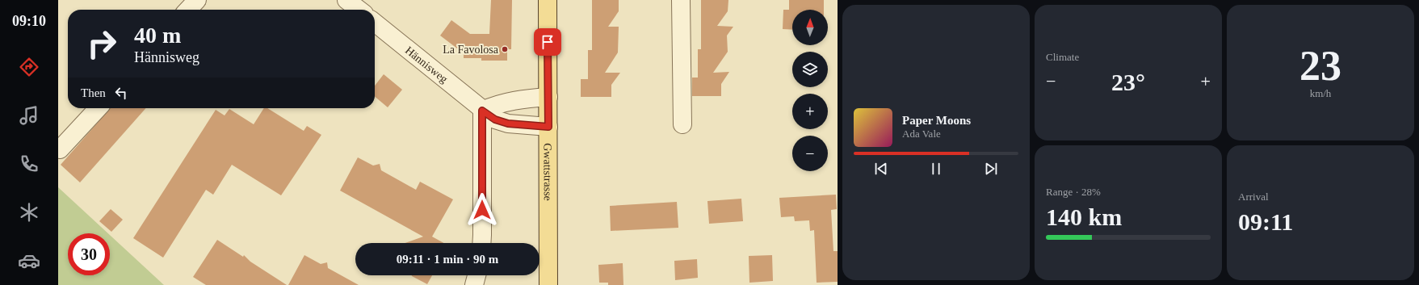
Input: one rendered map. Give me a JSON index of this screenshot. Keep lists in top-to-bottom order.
{
  "streets": {
    "main road": ["Gwattstrasse"],
    "street": ["Hännisweg"]
  },
  "crossings": [
    ["Hännisweg", "Gwattstrasse"]
  ],
  "places": ["La Favolosa"],
  "north": "top",
  "page": {
    "tabs": "09:10",
    "tile": [
      "Climate",
      ["23", "km/h"],
      ["Range · 28%", "140 km"],
      ["Arrival", "09:11"]
    ],
    "map_buttons": ["+", "−"],
    "turn": ["40 m", "Hännisweg"],
    "heat": ["−", "23°", "+"],
    "then": "Then",
    "song": ["Paper Moons", "Ada Vale"],
    "limit": "30",
    "trip": "09:11 · 1 min · 90 m"
  }
}
